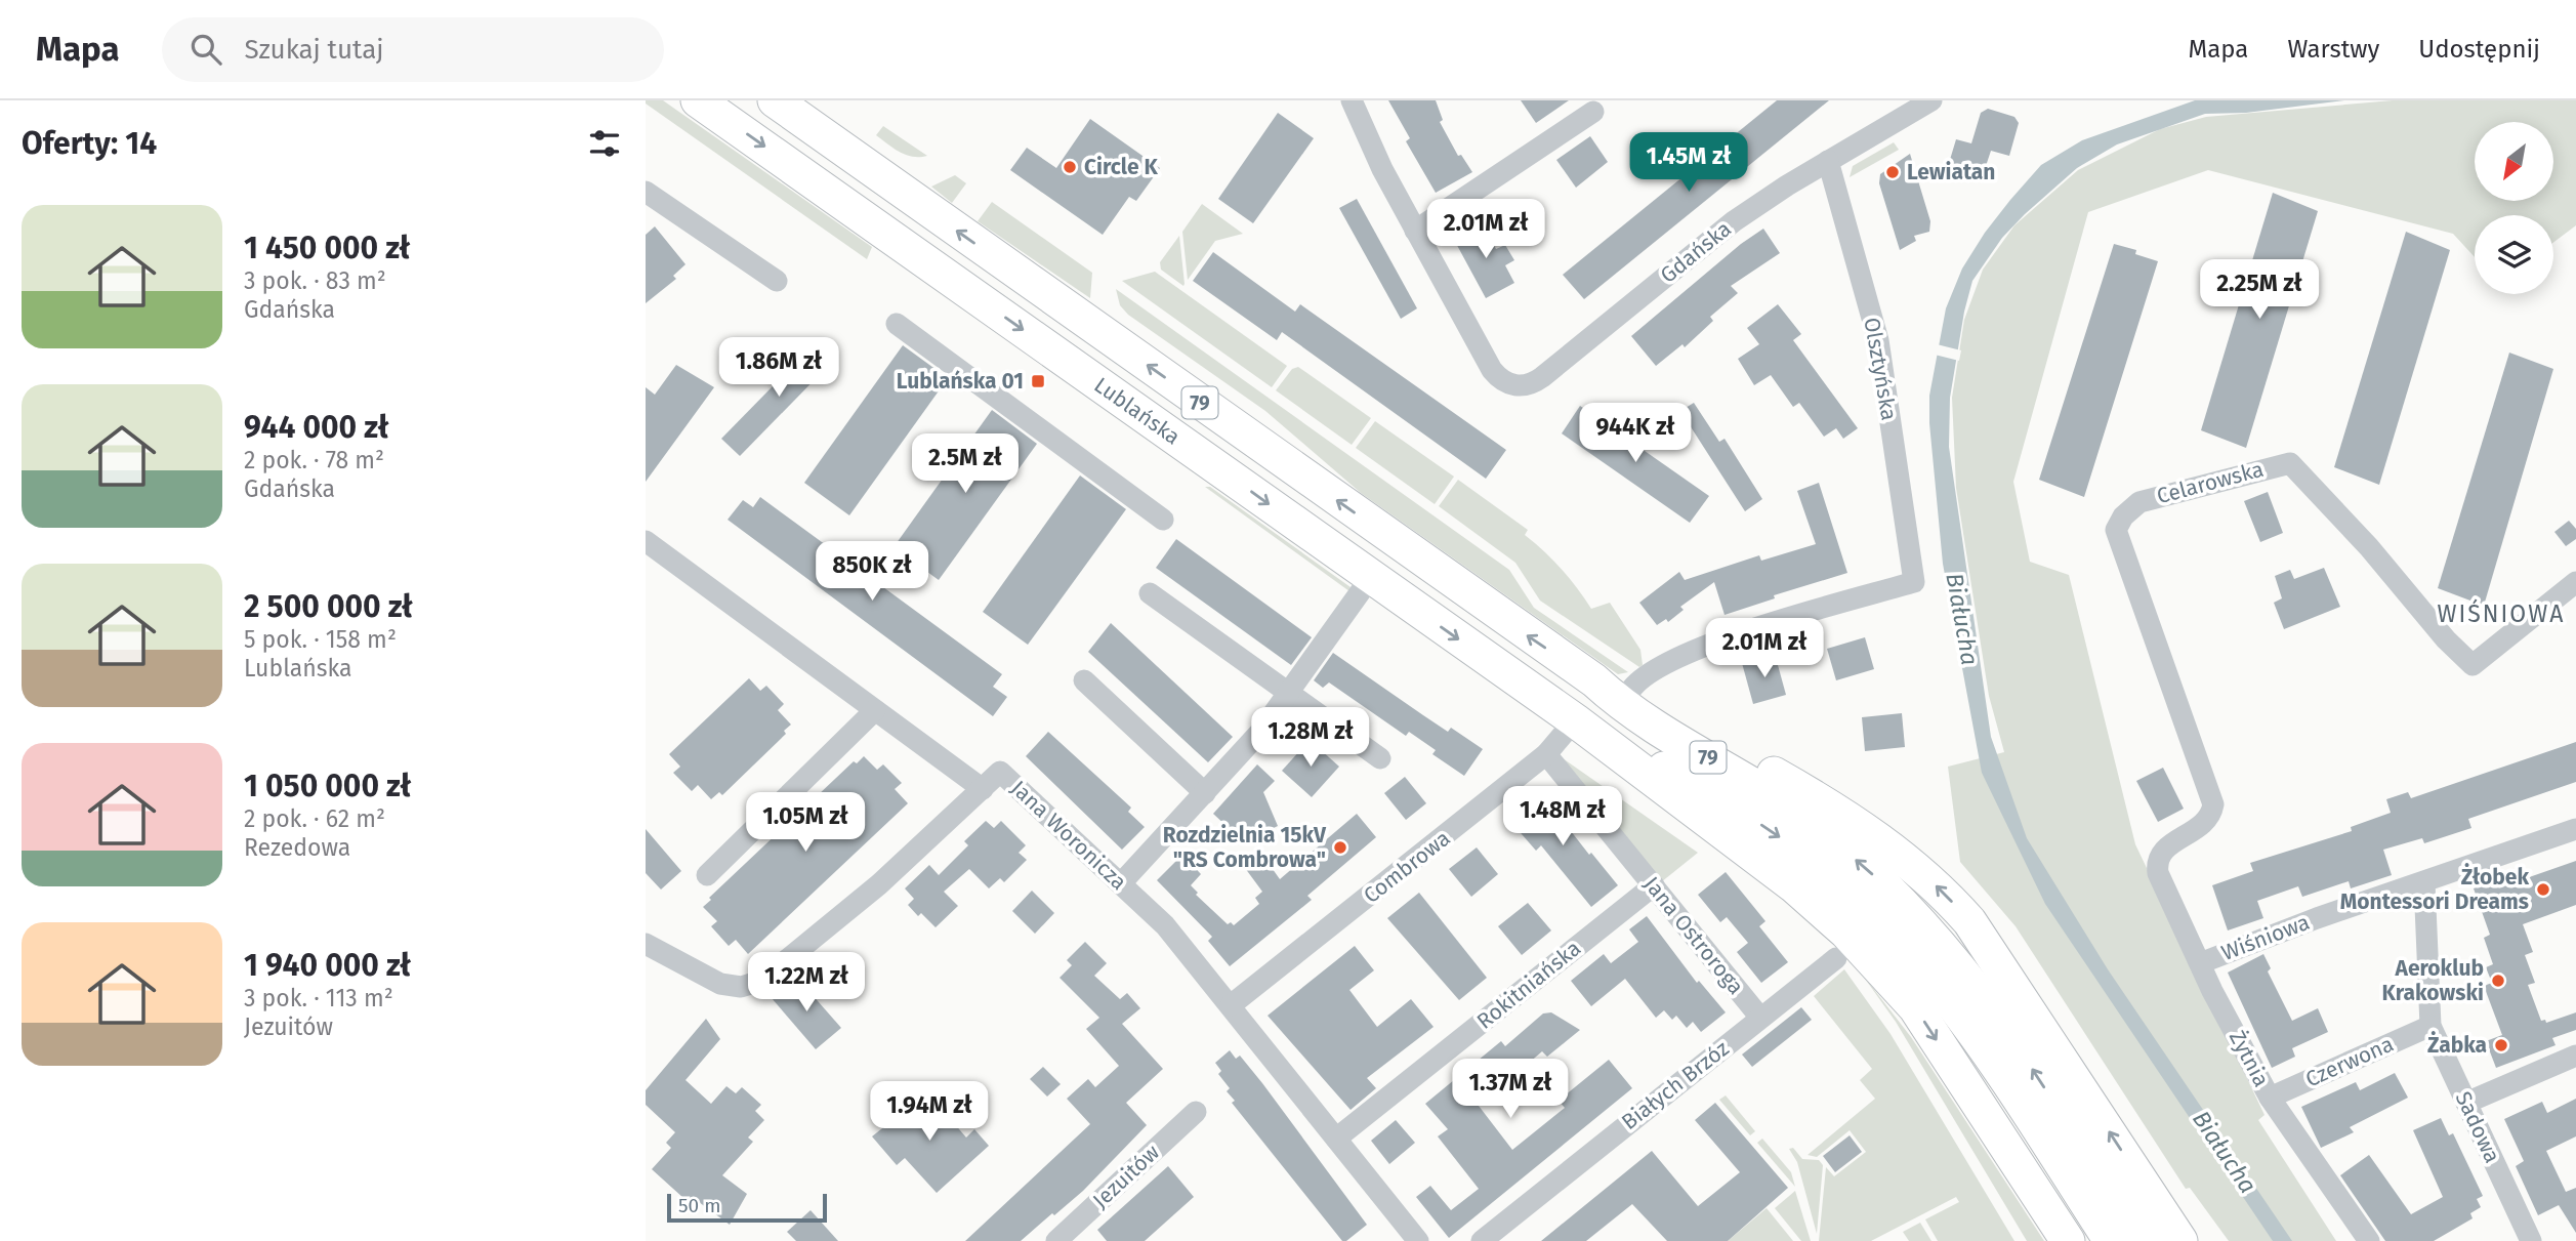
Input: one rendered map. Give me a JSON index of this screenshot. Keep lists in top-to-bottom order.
{
  "streets": {
    "main road": ["79", "Lublańska"],
    "street": [
      "Gdańska",
      "Olsztyńska",
      "Celarowska",
      "Jana Woronicza",
      "Combrowa",
      "Jana Ostroroga",
      "Wiśniowa",
      "Rokitniańska",
      "Żytnia",
      "Czerwona",
      "Białych Brzóz",
      "Sadowa",
      "Jezuitów"
    ]
  },
  "crossings": [
    ["Gdańska", "Olsztyńska"],
    ["79", "Lublańska"],
    ["79", "Combrowa"],
    ["Lublańska", "Combrowa"],
    ["Celarowska", "Żytnia"],
    ["Jana Woronicza", "Combrowa"],
    ["Jana Woronicza", "Rokitniańska"],
    ["Combrowa", "Jana Ostroroga"],
    ["Jana Ostroroga", "Rokitniańska"],
    ["Jana Ostroroga", "Białych Brzóz"],
    ["Wiśniowa", "Żytnia"],
    ["Wiśniowa", "Sadowa"],
    ["Żytnia", "Czerwona"],
    ["Czerwona", "Sadowa"]
  ],
  "districts": ["WIŚNIOWA"],
  "water": ["Białucha"],
  "places": {
    "other": [
      "Circle K",
      "Lewiatan",
      "Rozdzielnia 15kV \"RS Combrowa\"",
      "Żłobek Montessori Dreams",
      "Aeroklub Krakowski",
      "Żabka"
    ],
    "transit": ["Lublańska 01"]
  },
  "scale_bar": "50 m",
  "north": "bottom left",
  "page": {
    "header": "Mapa",
    "search": "Szukaj tutaj",
    "nav": ["Mapa", "Warstwy", "Udostępnij"],
    "heading": "Oferty: 14",
    "price": [
      "1.45M zł",
      "2.01M zł",
      "2.25M zł",
      "1.86M zł",
      "944K zł",
      "2.5M zł",
      "850K zł",
      "2.01M zł",
      "1.28M zł",
      "1.48M zł",
      "1.05M zł",
      "1.22M zł",
      "1.37M zł",
      "1.94M zł"
    ],
    "list": [
      {
        "name": "1 450 000 zł",
        "note": "3 pok. · 83 m² · Gdańska"
      },
      {
        "name": "944 000 zł",
        "note": "2 pok. · 78 m² · Gdańska"
      },
      {
        "name": "2 500 000 zł",
        "note": "5 pok. · 158 m² · Lublańska"
      },
      {
        "name": "1 050 000 zł",
        "note": "2 pok. · 62 m² · Rezedowa"
      },
      {
        "name": "1 940 000 zł",
        "note": "3 pok. · 113 m² · Jezuitów"
      }
    ],
    "scale": "50 m"
  }
}
